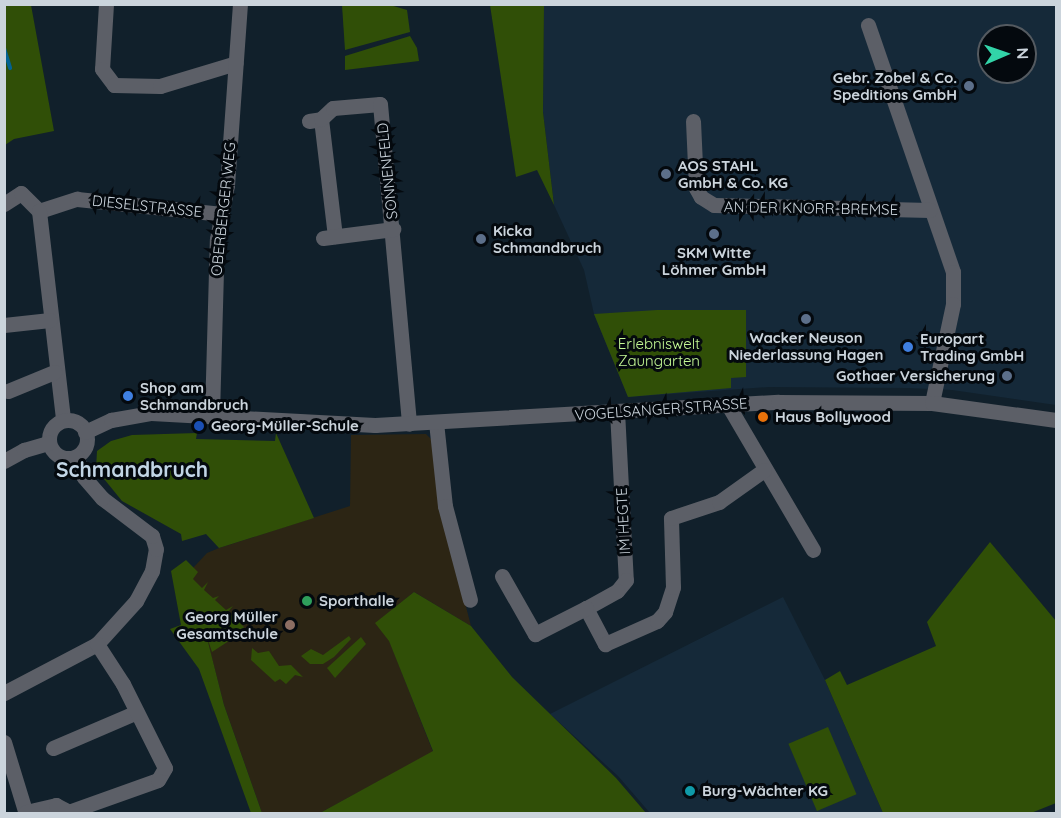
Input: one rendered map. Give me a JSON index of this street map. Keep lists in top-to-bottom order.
{
  "streets": {
    "street": [
      "SONNENFELD",
      "DIESELSTRASSE",
      "AN DER KNORR-BREMSE",
      "OBERBERGER WEG",
      "VOGELSANGER STRASSE",
      "IM HEGTE"
    ]
  },
  "crossings": [
    ["SONNENFELD", "VOGELSANGER STRASSE"],
    ["DIESELSTRASSE", "OBERBERGER WEG"],
    ["OBERBERGER WEG", "VOGELSANGER STRASSE"],
    ["VOGELSANGER STRASSE", "IM HEGTE"]
  ],
  "districts": ["Schmandbruch"],
  "parks": ["Erlebniswelt Zaungarten"],
  "places": [
    "Gebr. Zobel & Co. Speditions GmbH",
    "AOS STAHL GmbH & Co. KG",
    "SKM Witte Löhmer GmbH",
    "Kicka Schmandbruch",
    "Wacker Neuson Niederlassung Hagen",
    "Europart Trading GmbH",
    "Gothaer Versicherung",
    "Shop am Schmandbruch",
    "Haus Bollywood",
    "Georg-Müller-Schule",
    "Sporthalle",
    "Georg Müller Gesamtschule",
    "Burg-Wächter KG"
  ],
  "north": "right"
}
